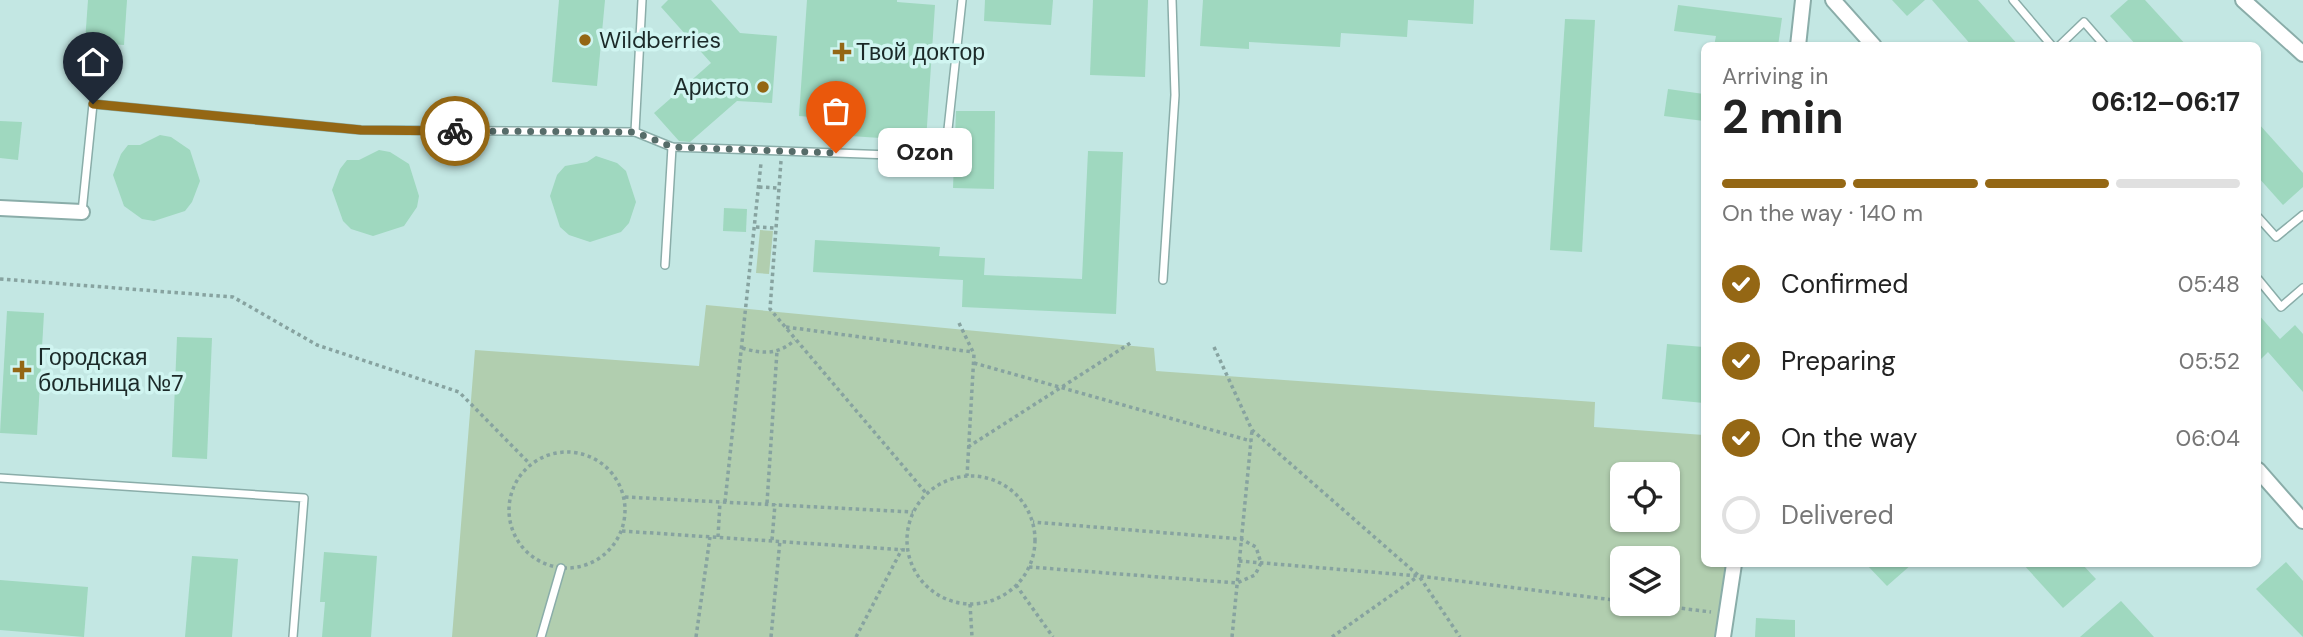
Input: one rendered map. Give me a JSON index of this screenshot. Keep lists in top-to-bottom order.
{
  "places": {
    "other": ["Wildberries", "Аристо", "Ozon"],
    "health": ["Твой доктор", "Городская больница №7"]
  },
  "page": {
    "heading": ["2 min", "Arriving in", "06:12–06:17"],
    "bubble": "Ozon",
    "bar": "On the way · 140 m",
    "list": [
      ["Confirmed", "05:48"],
      ["Preparing", "05:52"],
      ["On the way", "06:04"],
      "Delivered"
    ]
  }
}
